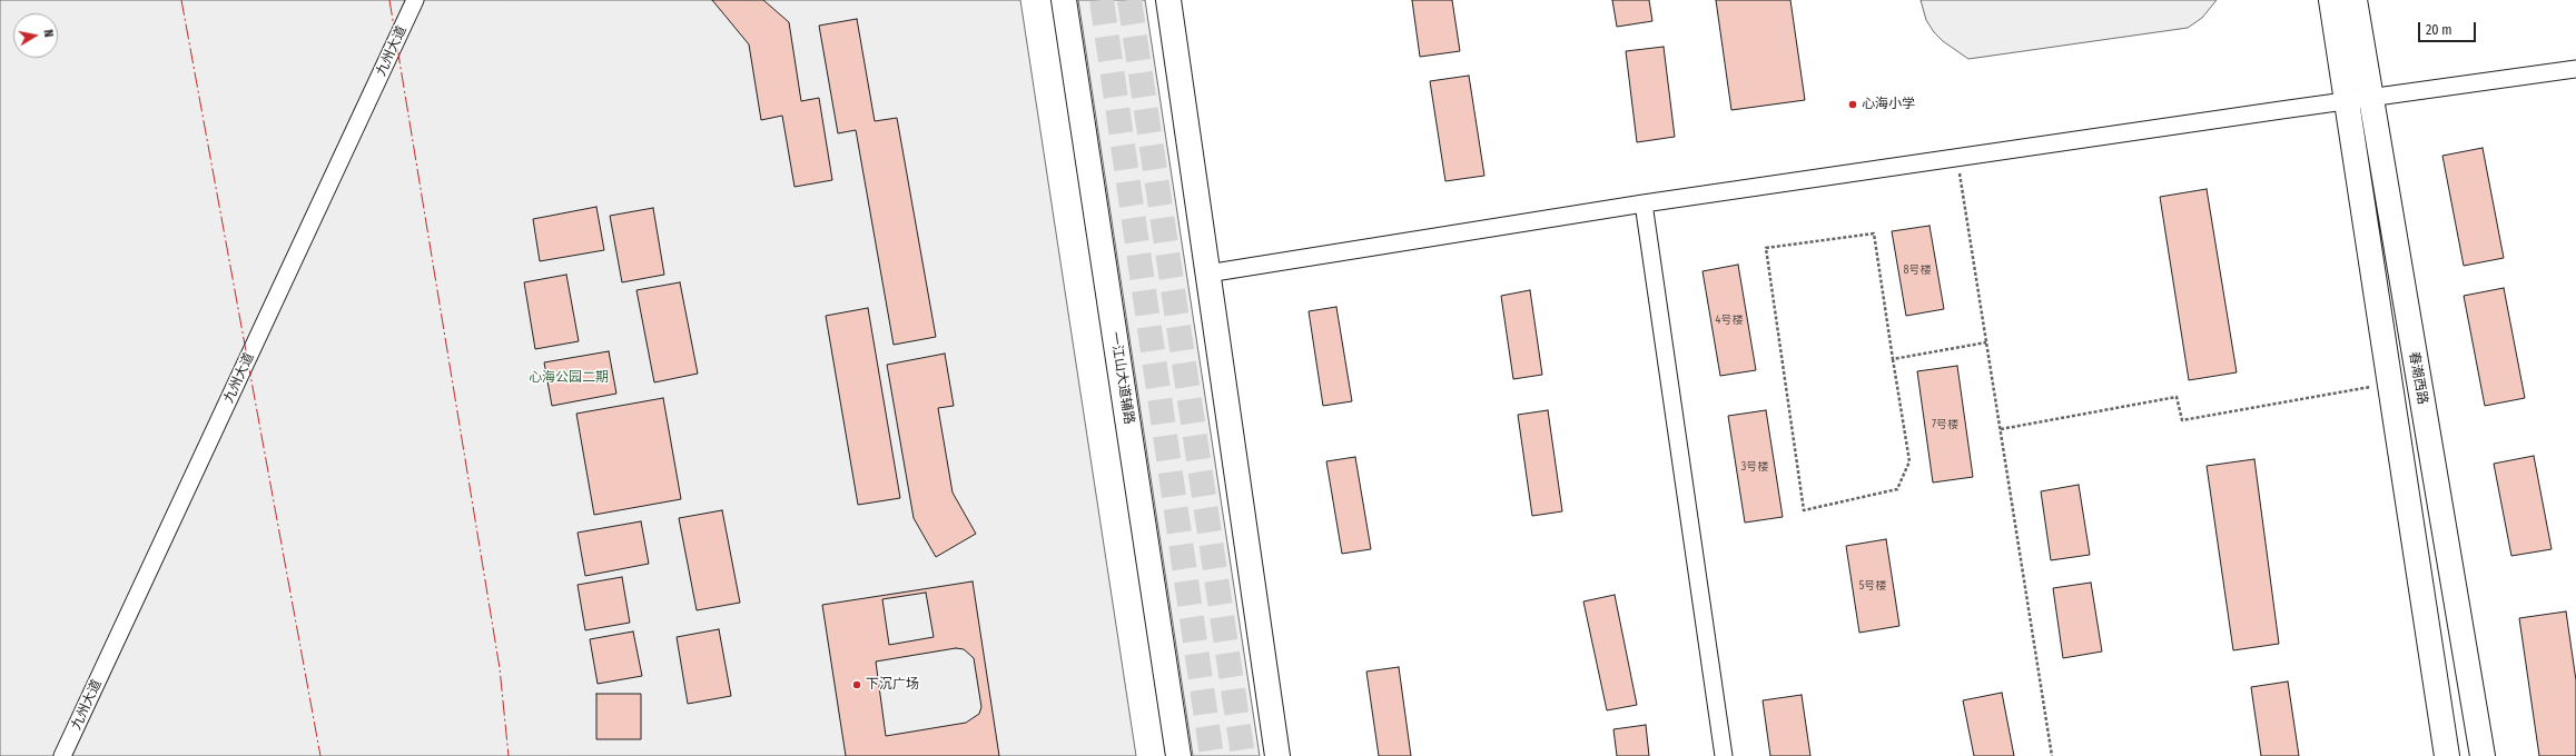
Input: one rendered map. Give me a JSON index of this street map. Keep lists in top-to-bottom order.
{
  "streets": {
    "main road": ["一江山大道辅路", "春潮西路"],
    "street": ["九州大道"]
  },
  "parks": ["心海公园二期"],
  "places": ["心海小学", "下沉广场"],
  "house_numbers": [
    "8号楼",
    "4号楼",
    "7号楼",
    "3号楼",
    "5号楼"
  ],
  "scale_bar": "20 m",
  "north": "right"
}
